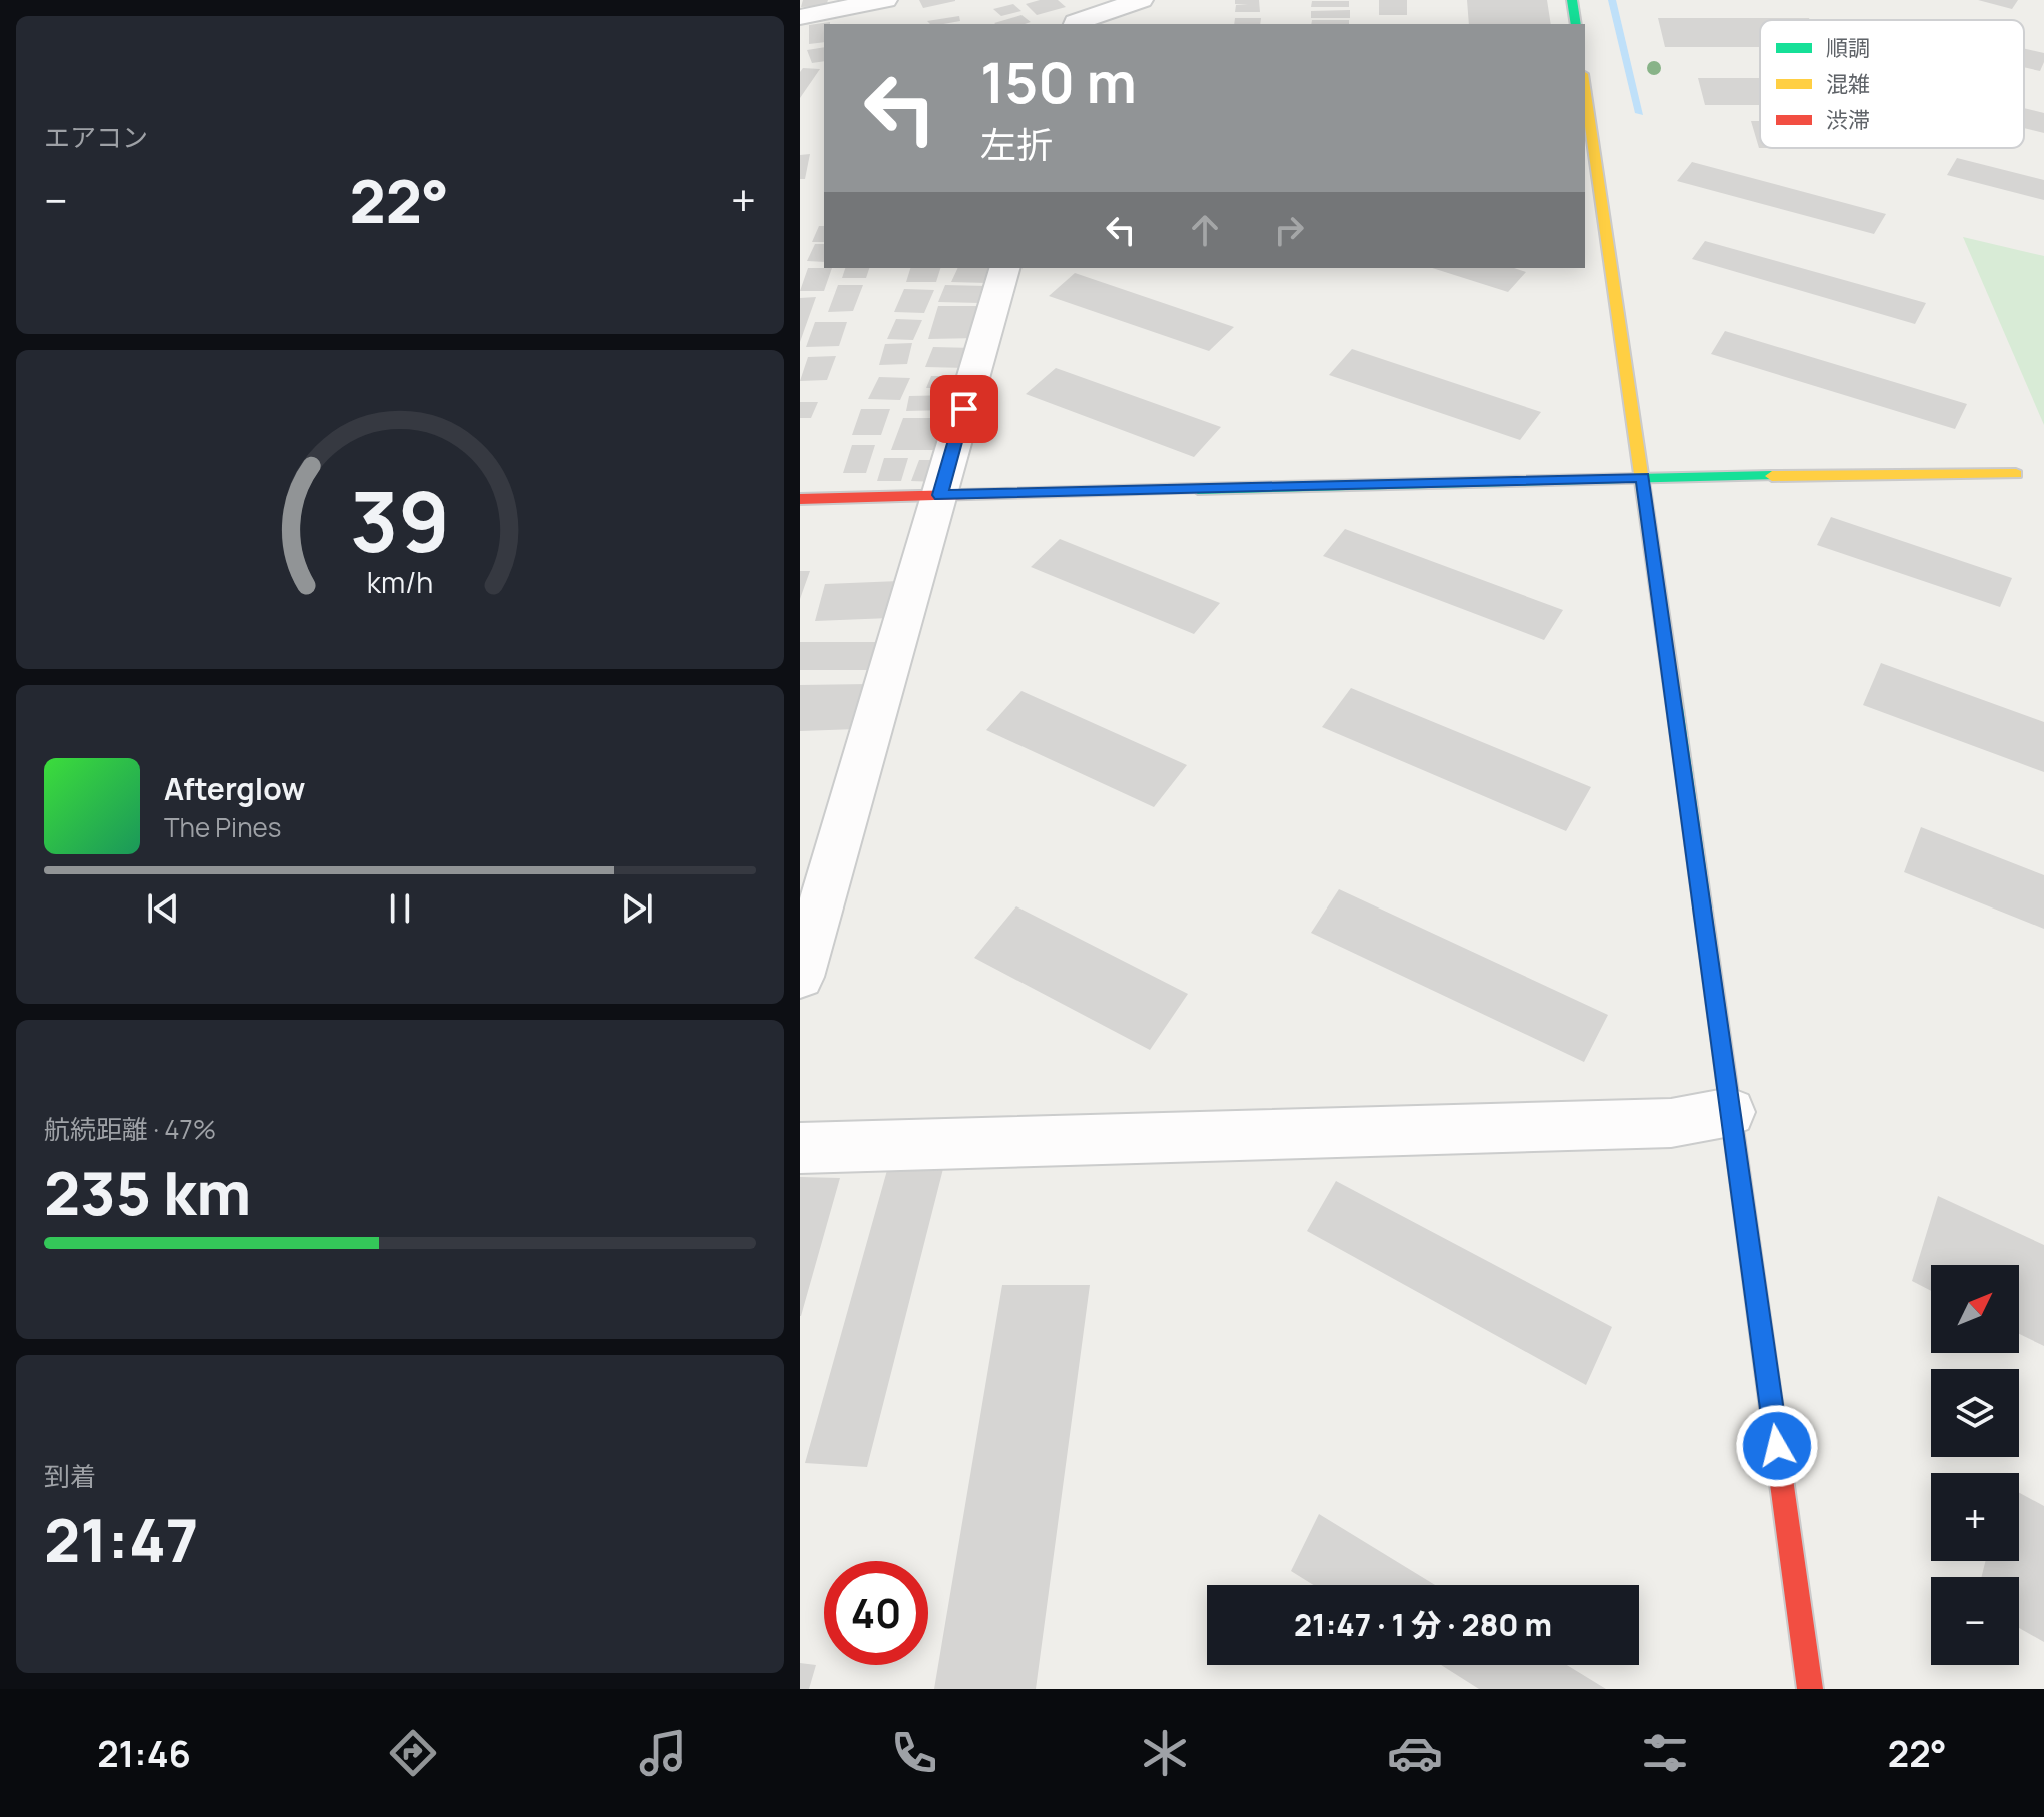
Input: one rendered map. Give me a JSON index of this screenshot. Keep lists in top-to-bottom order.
{
  "legend": ["順調", "混雑", "渋滞"],
  "north": "top right",
  "page": {
    "tile": [
      "エアコン",
      ["航続距離 · 47%", "235 km"],
      ["到着", "21:47"]
    ],
    "turn": ["150 m", "左折"],
    "heat": ["−", "22°", "+"],
    "song": ["Afterglow", "The Pines"],
    "map_buttons": ["+", "−"],
    "limit": "40",
    "trip": "21:47 · 1 分 · 280 m",
    "tabs": ["21:46", "22°"],
    "gauge": ["39", "km/h"]
  }
}
